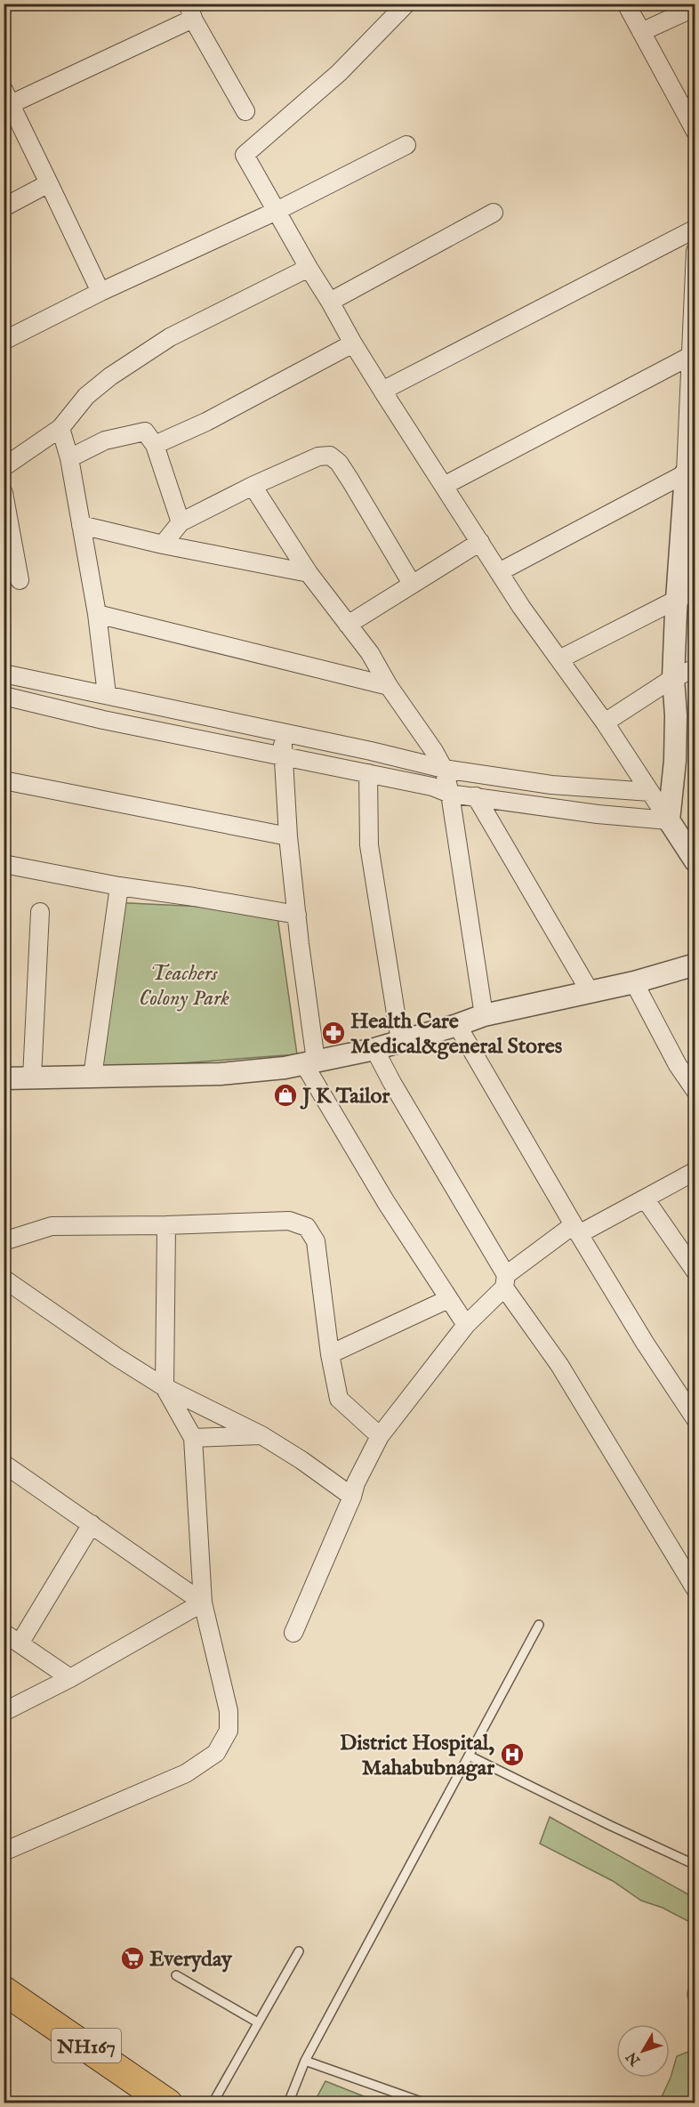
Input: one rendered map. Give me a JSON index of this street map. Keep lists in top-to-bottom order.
{
  "streets": {
    "highway": ["NH167"]
  },
  "parks": ["Teachers Colony Park"],
  "places": {
    "pharmacy": ["Health Care Medical&general Stores"],
    "shop": ["J K Tailor"],
    "hospital": ["District Hospital, Mahabubnagar"],
    "supermarket": ["Everyday"]
  },
  "north": "bottom left"
}
